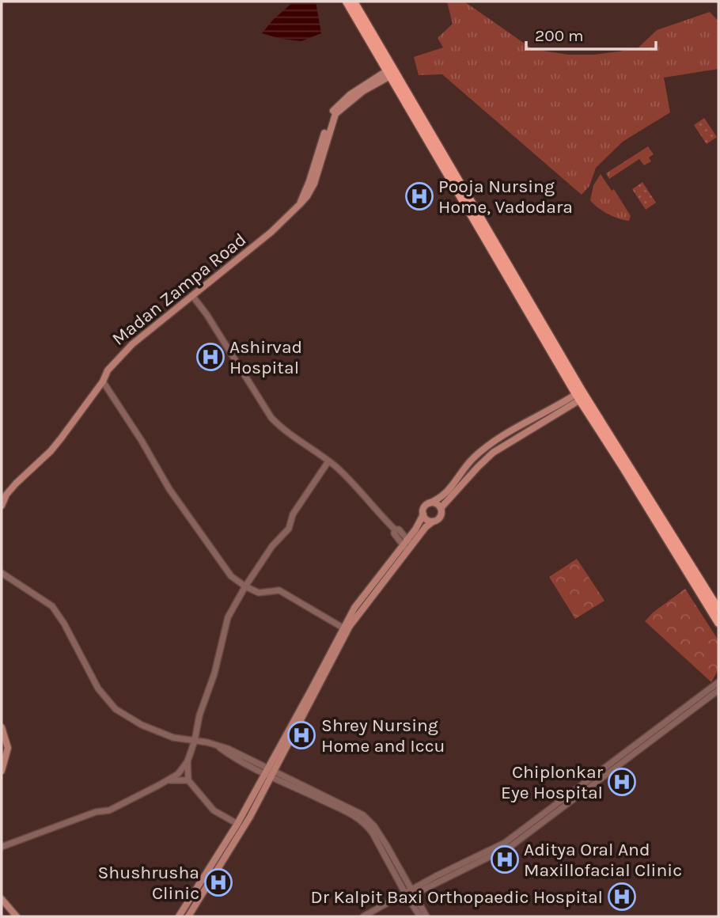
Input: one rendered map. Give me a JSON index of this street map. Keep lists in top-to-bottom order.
{
  "streets": {
    "main road": ["Madan Zampa Road"]
  },
  "places": {
    "hospital": [
      "Pooja Nursing Home, Vadodara",
      "Ashirvad Hospital",
      "Shrey Nursing Home and Iccu",
      "Chiplonkar Eye Hospital",
      "Aditya Oral And Maxillofacial Clinic",
      "Shushrusha Clinic",
      "Dr Kalpit Baxi Orthopaedic Hospital"
    ]
  },
  "scale_bar": "200 m"
}
